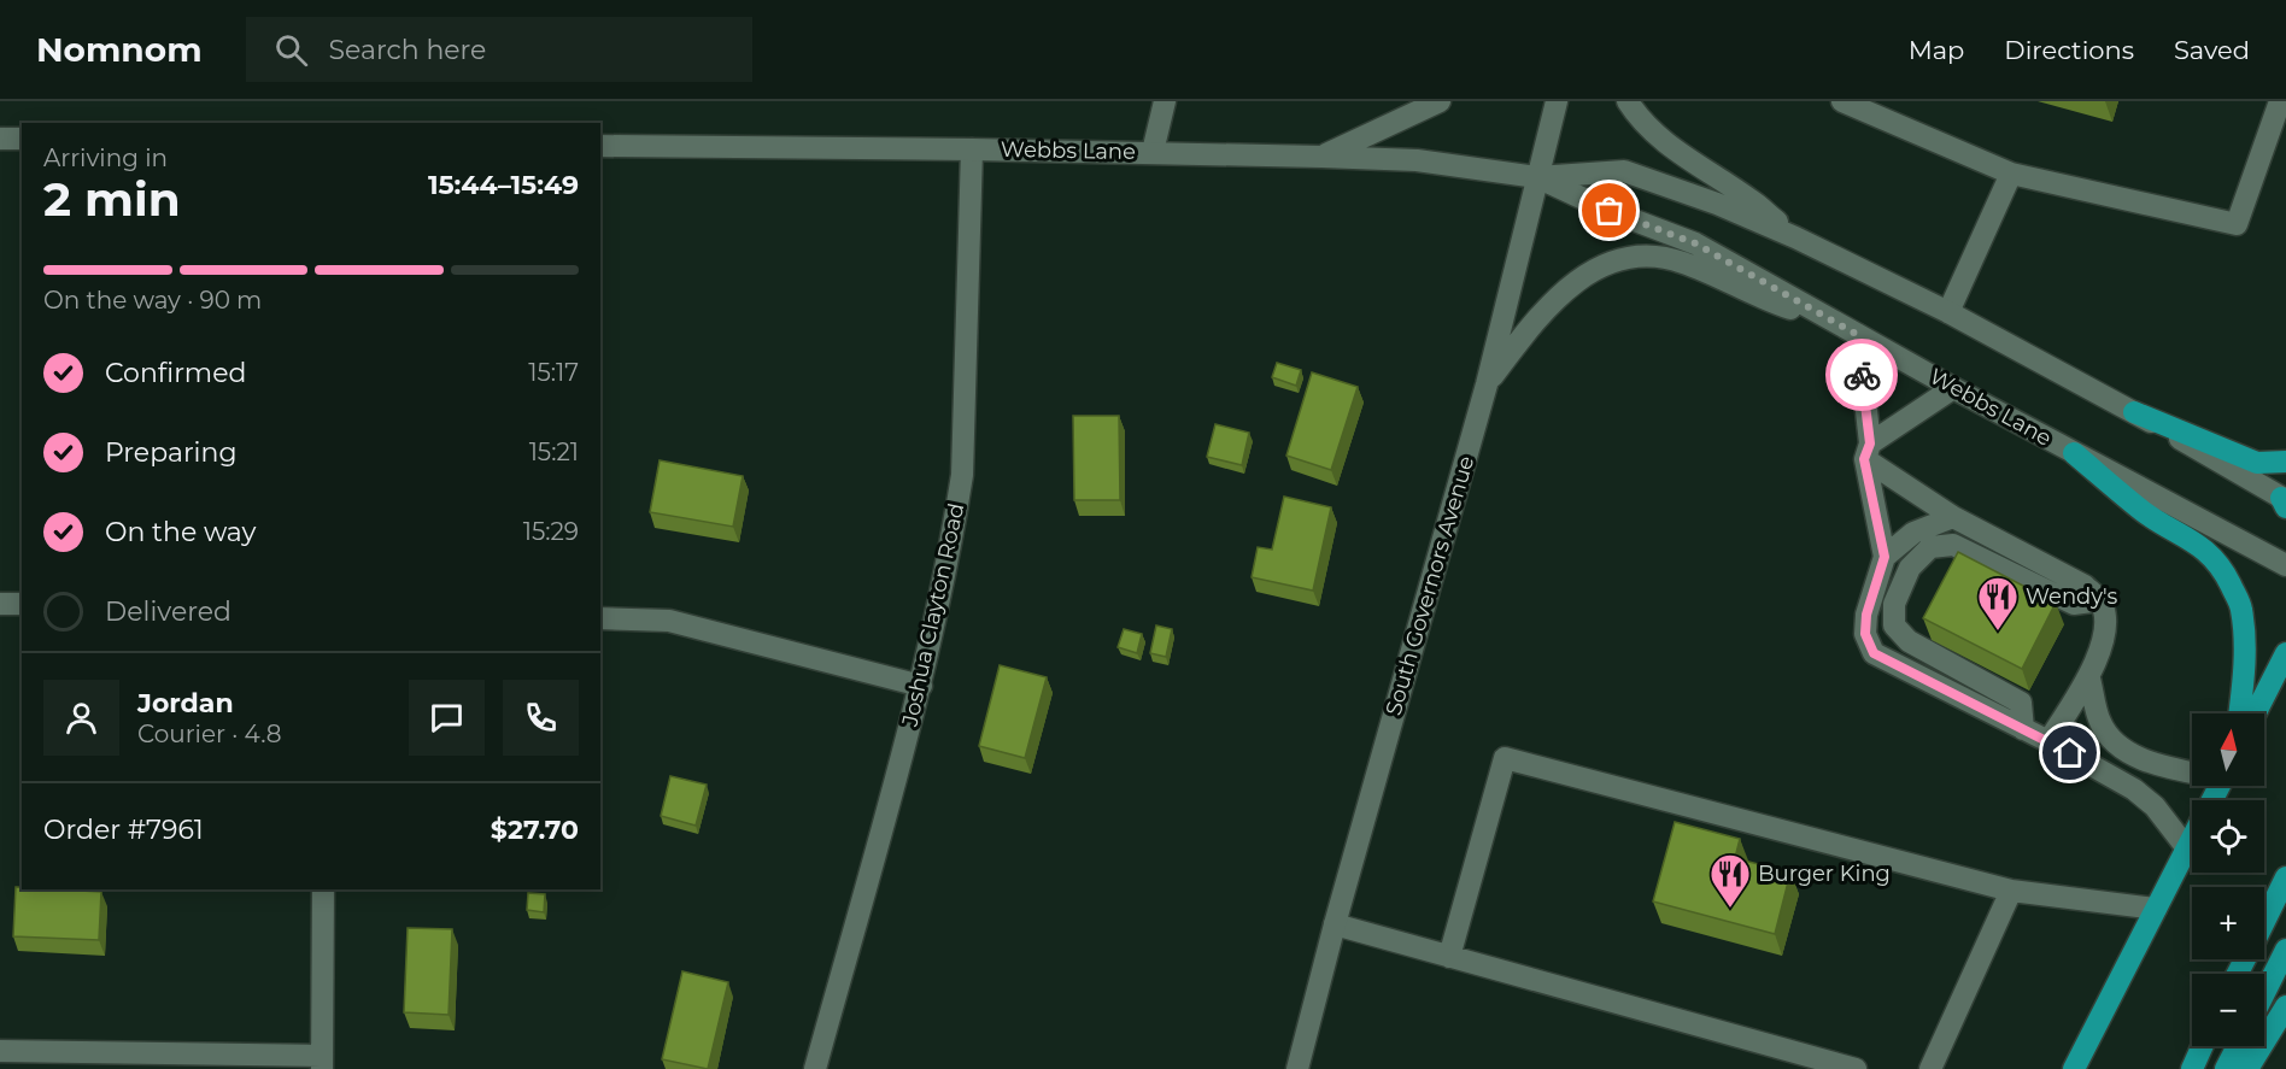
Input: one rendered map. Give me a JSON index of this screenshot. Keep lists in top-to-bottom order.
{
  "streets": {
    "main road": ["Webbs Lane", "South Governors Avenue", "Joshua Clayton Road"]
  },
  "crossings": [
    ["Webbs Lane", "South Governors Avenue"],
    ["Webbs Lane", "Joshua Clayton Road"]
  ],
  "places": {
    "restaurant": ["Wendy's", "Burger King"]
  },
  "north": "top",
  "page": {
    "header": "Nomnom",
    "search": "Search here",
    "nav": ["Map", "Directions", "Saved"],
    "heading": ["2 min", "Arriving in", "15:44–15:49"],
    "panel": [
      "Jordan",
      "Courier · 4.8",
      "Order #7961",
      "$27.70"
    ],
    "bar": "On the way · 90 m",
    "list": [
      ["Confirmed", "15:17"],
      ["Preparing", "15:21"],
      ["On the way", "15:29"],
      "Delivered"
    ],
    "map_buttons": ["+", "−"]
  }
}
